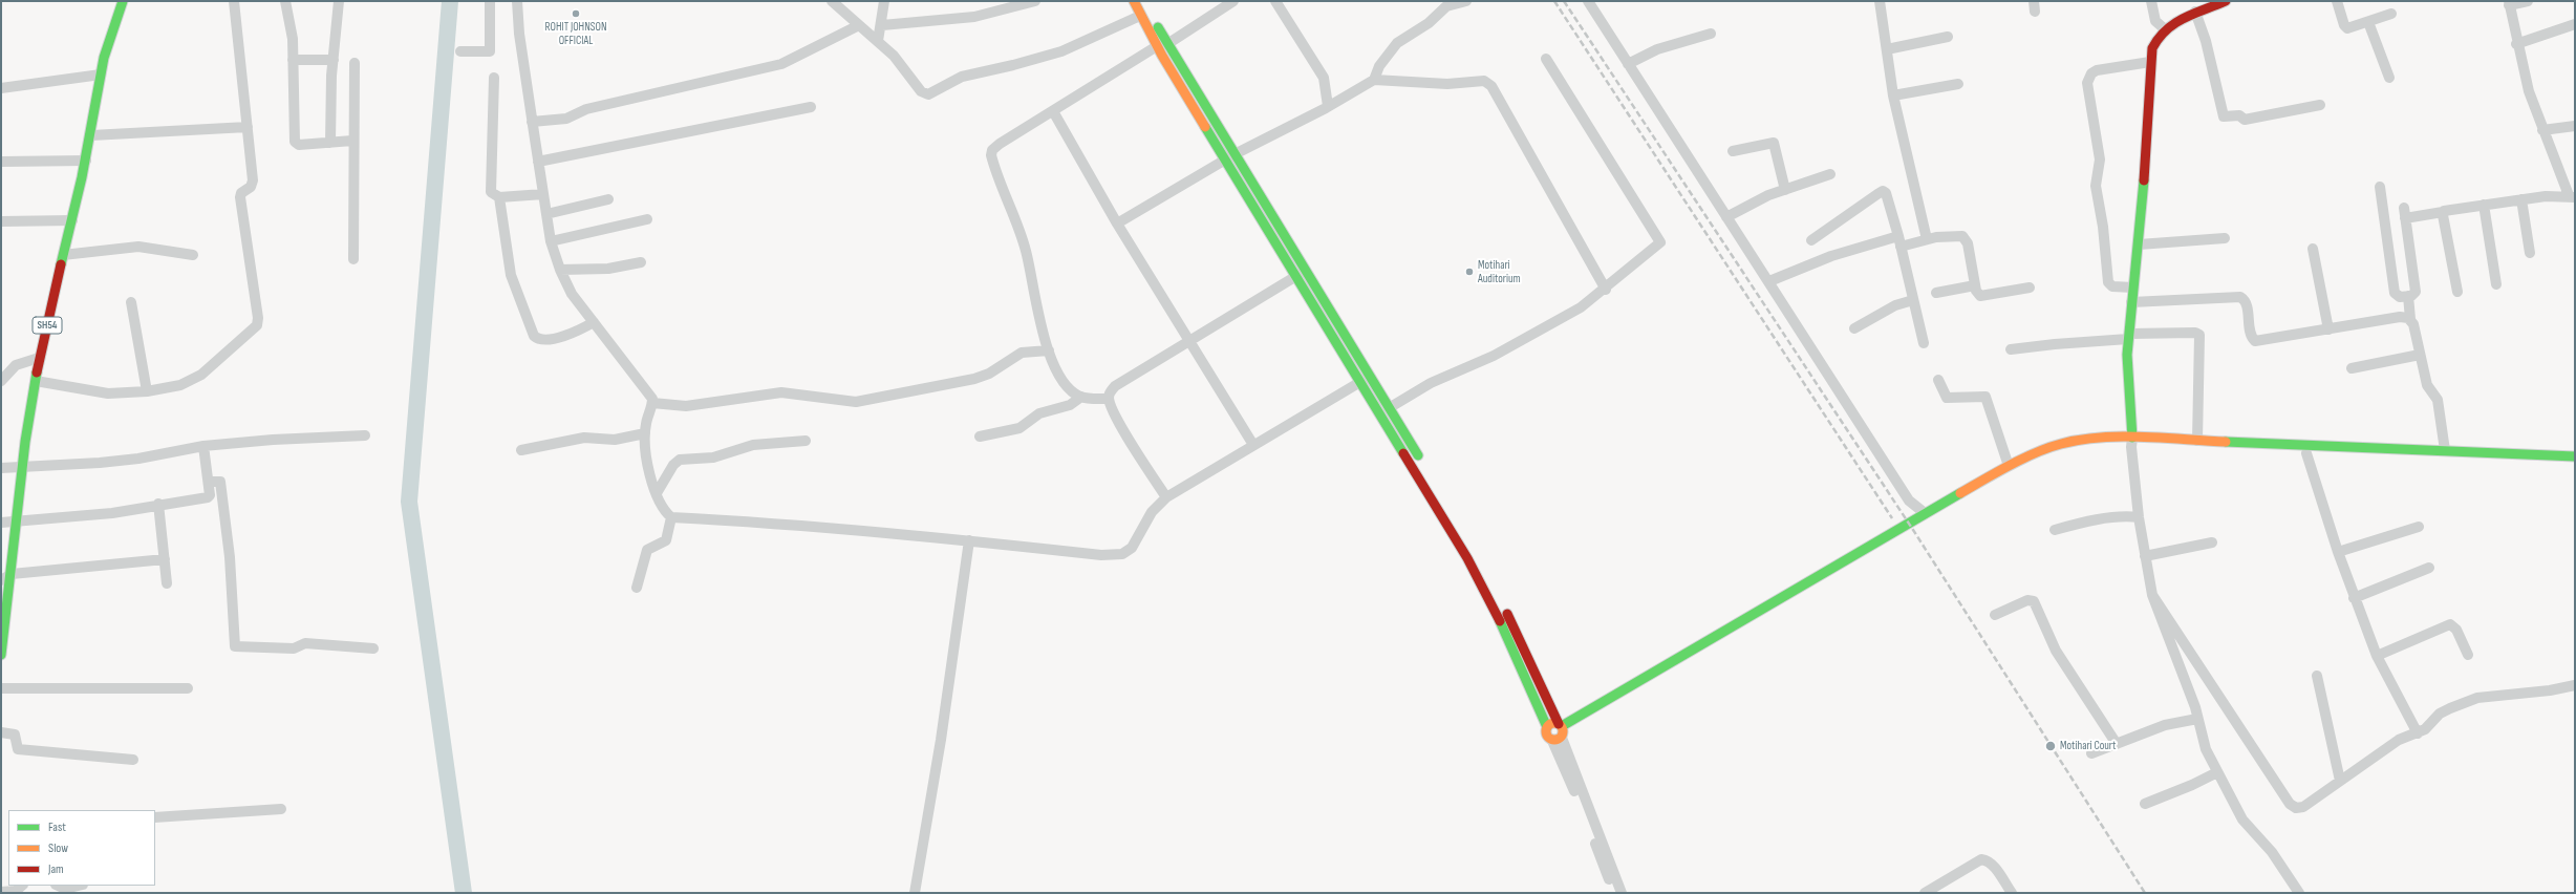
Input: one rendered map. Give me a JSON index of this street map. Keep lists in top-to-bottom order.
{
  "streets": {
    "main road": ["SH54"]
  },
  "places": ["ROHIT JOHNSON OFFICIAL", "Motihari Auditorium", "Motihari Court"],
  "legend": ["Fast", "Slow", "Jam"]
}
